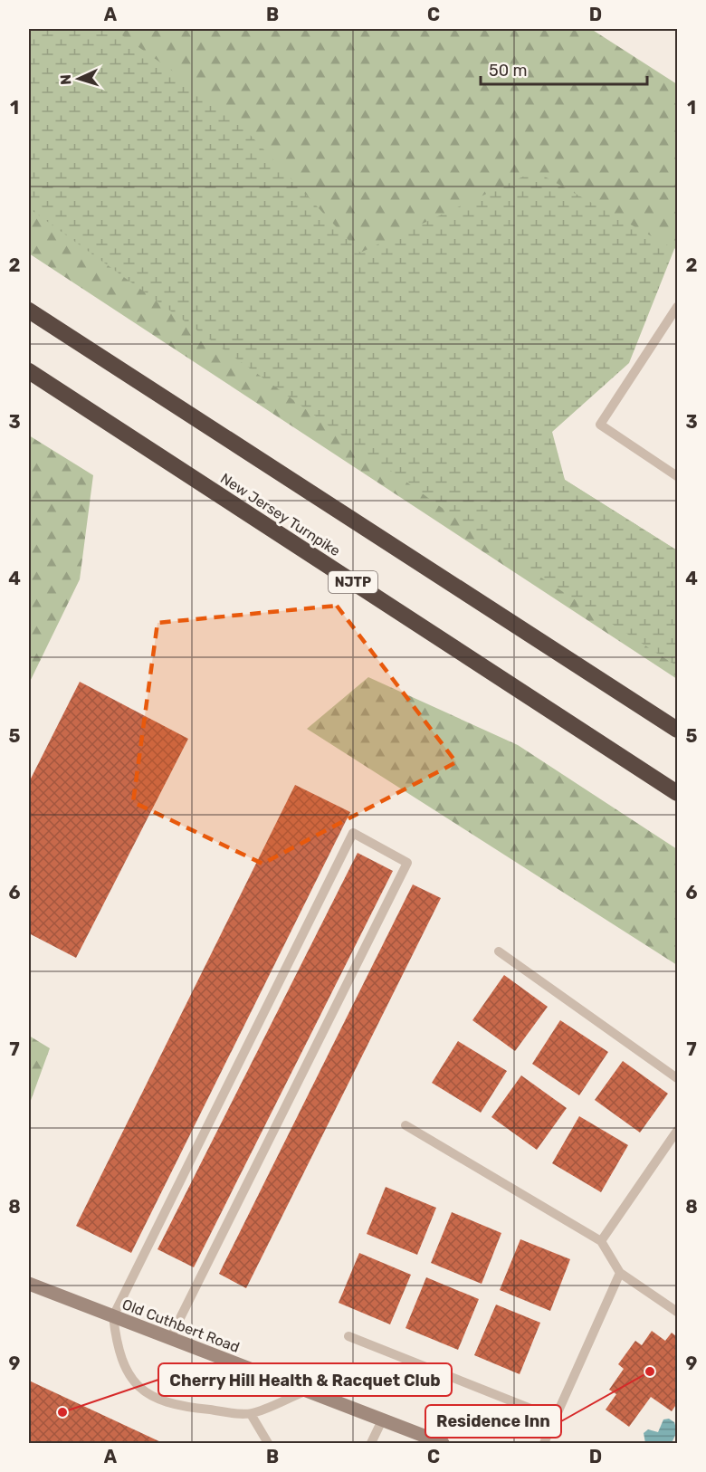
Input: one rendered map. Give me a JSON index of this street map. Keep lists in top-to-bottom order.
{
  "streets": {
    "highway": ["New Jersey Turnpike", "NJTP"],
    "street": ["Old Cuthbert Road"]
  },
  "places": ["Residence Inn", "Cherry Hill Health & Racquet Club"],
  "scale_bar": "50 m",
  "north": "left",
  "grid": {
    "columns": [
      "A",
      "B",
      "C",
      "D"
    ],
    "rows": [
      "1",
      "2",
      "3",
      "4",
      "5",
      "6",
      "7",
      "8",
      "9"
    ]
  }
}
